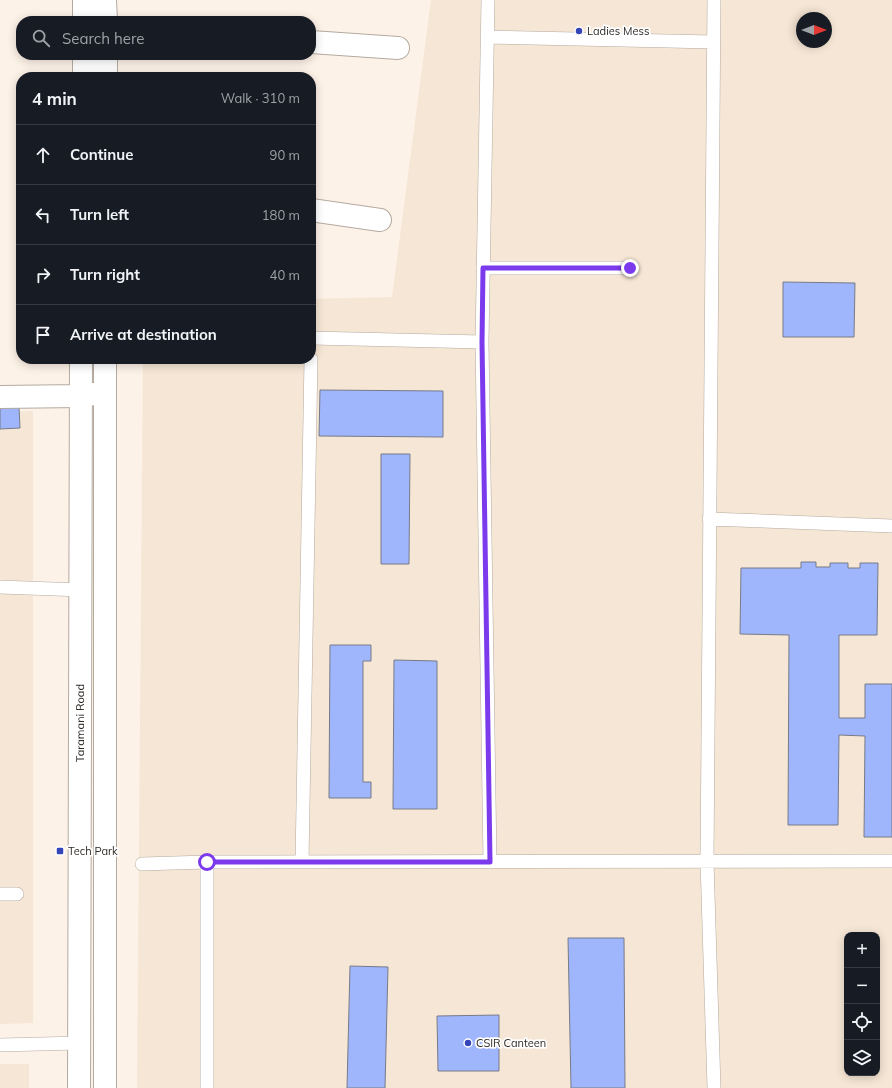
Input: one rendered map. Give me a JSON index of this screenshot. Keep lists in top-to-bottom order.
{
  "streets": {
    "street": ["Taramani Road"]
  },
  "places": {
    "other": ["Ladies Mess", "CSIR Canteen"],
    "transit": ["Tech Park"]
  },
  "north": "right",
  "page": {
    "search": "Search here",
    "heading": ["4 min", "Walk · 310 m"],
    "list": [
      ["Continue", "90 m"],
      ["Turn left", "180 m"],
      ["Turn right", "40 m"],
      "Arrive at destination"
    ],
    "map_buttons": ["+", "−"]
  }
}
